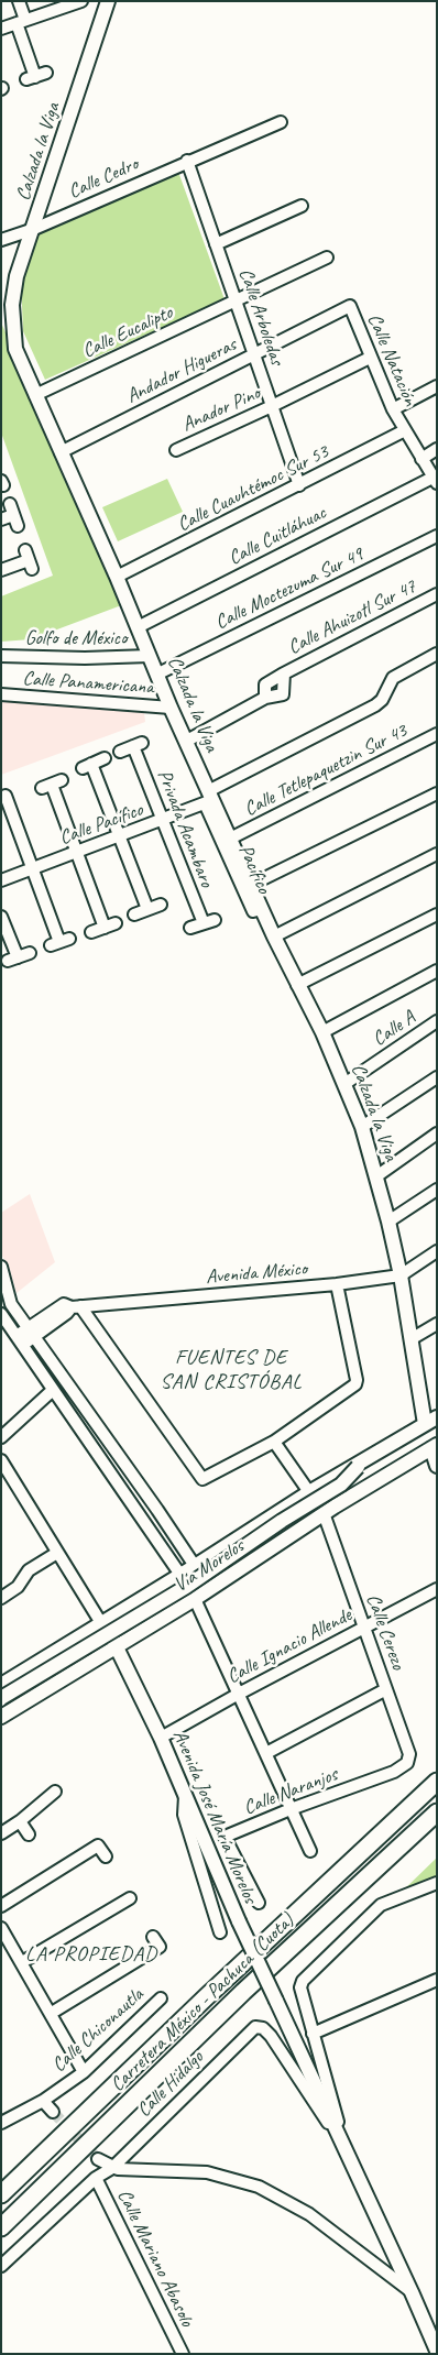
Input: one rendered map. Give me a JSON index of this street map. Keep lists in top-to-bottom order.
{
  "streets": {
    "highway": ["Carretera México - Pachuca (Cuota)"],
    "main road": ["Calzada la Viga", "Vía Morelos", "Avenida José María Morelos"],
    "street": [
      "Calle Cedro",
      "Calle Arboledas",
      "Calle Eucalipto",
      "Calle Natación",
      "Andador Higueras",
      "Anador Pino",
      "Calle Cuauhtémoc Sur 53",
      "Calle Cuitláhuac",
      "Calle Moctezuma Sur 49",
      "Calle Ahuizotl Sur 47",
      "Golfo de México",
      "Calle Panamericana",
      "Calle Tetlepaquetzin Sur 43",
      "Calle Pacífico",
      "Privada Acambaro",
      "Pacífico",
      "Calle A",
      "Avenida México",
      "Calle Cerezo",
      "Calle Ignacio Allende",
      "Calle Naranjos",
      "Calle Chiconautla",
      "Calle Hidalgo",
      "Calle Mariano Abasolo"
    ]
  },
  "crossings": [
    ["Calzada la Viga", "Calle Cedro"],
    ["Calzada la Viga", "Calle Eucalipto"],
    ["Calzada la Viga", "Andador Higueras"],
    ["Calzada la Viga", "Calle Cuauhtémoc Sur 53"],
    ["Calzada la Viga", "Calle Cuitláhuac"],
    ["Calzada la Viga", "Calle Moctezuma Sur 49"],
    ["Calzada la Viga", "Calle Ahuizotl Sur 47"],
    ["Calzada la Viga", "Golfo de México"],
    ["Calzada la Viga", "Calle Panamericana"],
    ["Calzada la Viga", "Calle Tetlepaquetzin Sur 43"],
    ["Calzada la Viga", "Calle Pacífico"],
    ["Calzada la Viga", "Pacífico"],
    ["Calzada la Viga", "Calle A"],
    ["Calzada la Viga", "Avenida México"],
    ["Calzada la Viga", "Vía Morelos"],
    ["Calle Cedro", "Calle Arboledas"],
    ["Calle Arboledas", "Calle Eucalipto"],
    ["Calle Arboledas", "Andador Higueras"],
    ["Calle Arboledas", "Anador Pino"],
    ["Calle Arboledas", "Calle Cuauhtémoc Sur 53"],
    ["Calle Natación", "Andador Higueras"],
    ["Calle Natación", "Anador Pino"],
    ["Calle Natación", "Calle Cuauhtémoc Sur 53"],
    ["Calle Natación", "Calle Cuitláhuac"],
    ["Calle Pacífico", "Privada Acambaro"],
    ["Calle Pacífico", "Pacífico"],
    ["Vía Morelos", "Calle Cerezo"],
    ["Vía Morelos", "Avenida José María Morelos"],
    ["Calle Cerezo", "Calle Ignacio Allende"],
    ["Calle Cerezo", "Calle Naranjos"],
    ["Calle Ignacio Allende", "Avenida José María Morelos"],
    ["Avenida José María Morelos", "Calle Hidalgo"],
    ["Calle Hidalgo", "Calle Mariano Abasolo"]
  ],
  "districts": ["FUENTES DE SAN CRISTÓBAL", "LA PROPIEDAD"]
}
